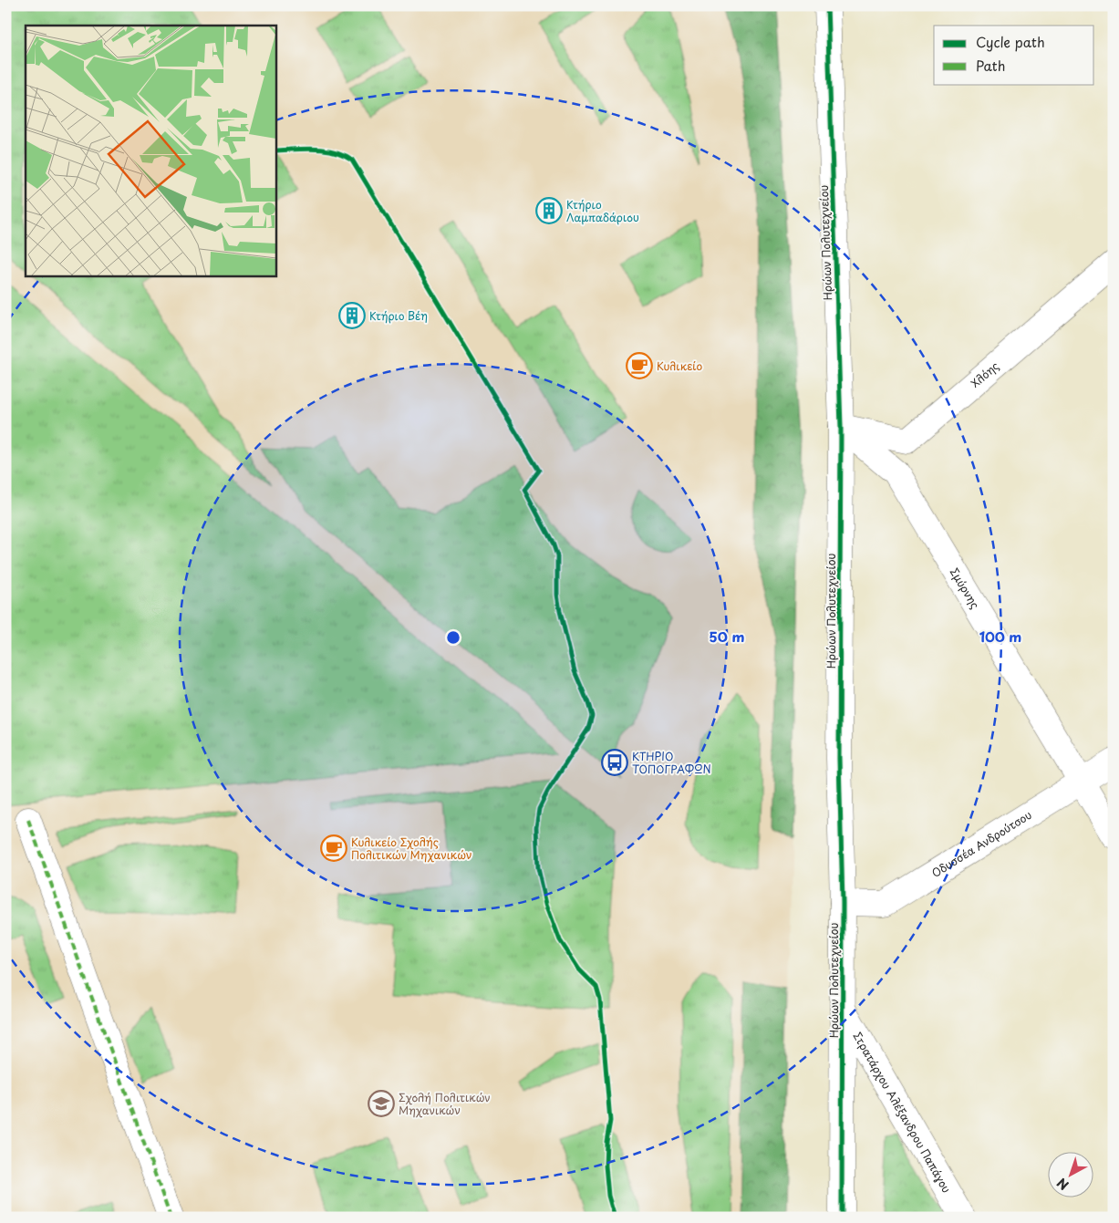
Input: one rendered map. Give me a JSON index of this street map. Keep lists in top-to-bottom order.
{
  "streets": {
    "street": [
      "Ηρώων Πολυτεχνείου",
      "Χλόης",
      "Σμύρνης",
      "Οδυσσέα Ανδρούτσου",
      "Στρατάρχου Αλέξανδρου Παπάγου"
    ]
  },
  "crossings": [
    ["Ηρώων Πολυτεχνείου", "Χλόης"],
    ["Ηρώων Πολυτεχνείου", "Σμύρνης"],
    ["Ηρώων Πολυτεχνείου", "Οδυσσέα Ανδρούτσου"],
    ["Ηρώων Πολυτεχνείου", "Στρατάρχου Αλέξανδρου Παπάγου"],
    ["Χλόης", "Σμύρνης"],
    ["Σμύρνης", "Οδυσσέα Ανδρούτσου"]
  ],
  "places": {
    "building": ["Κτήριο Λαμπαδάριου", "Κτήριο Βέη"],
    "cafe": ["Κυλικείο", "Κυλικείο Σχολής Πολιτικών Μηχανικών"],
    "bus stop": ["ΚΤΗΡΙΟ ΤΟΠΟΓΡΑΦΩΝ"],
    "school or university": ["Σχολή Πολιτικών Μηχανικών"]
  },
  "legend": ["Cycle path", "Path"],
  "north": "bottom left",
  "rings": ["50 m", "100 m"]
}
